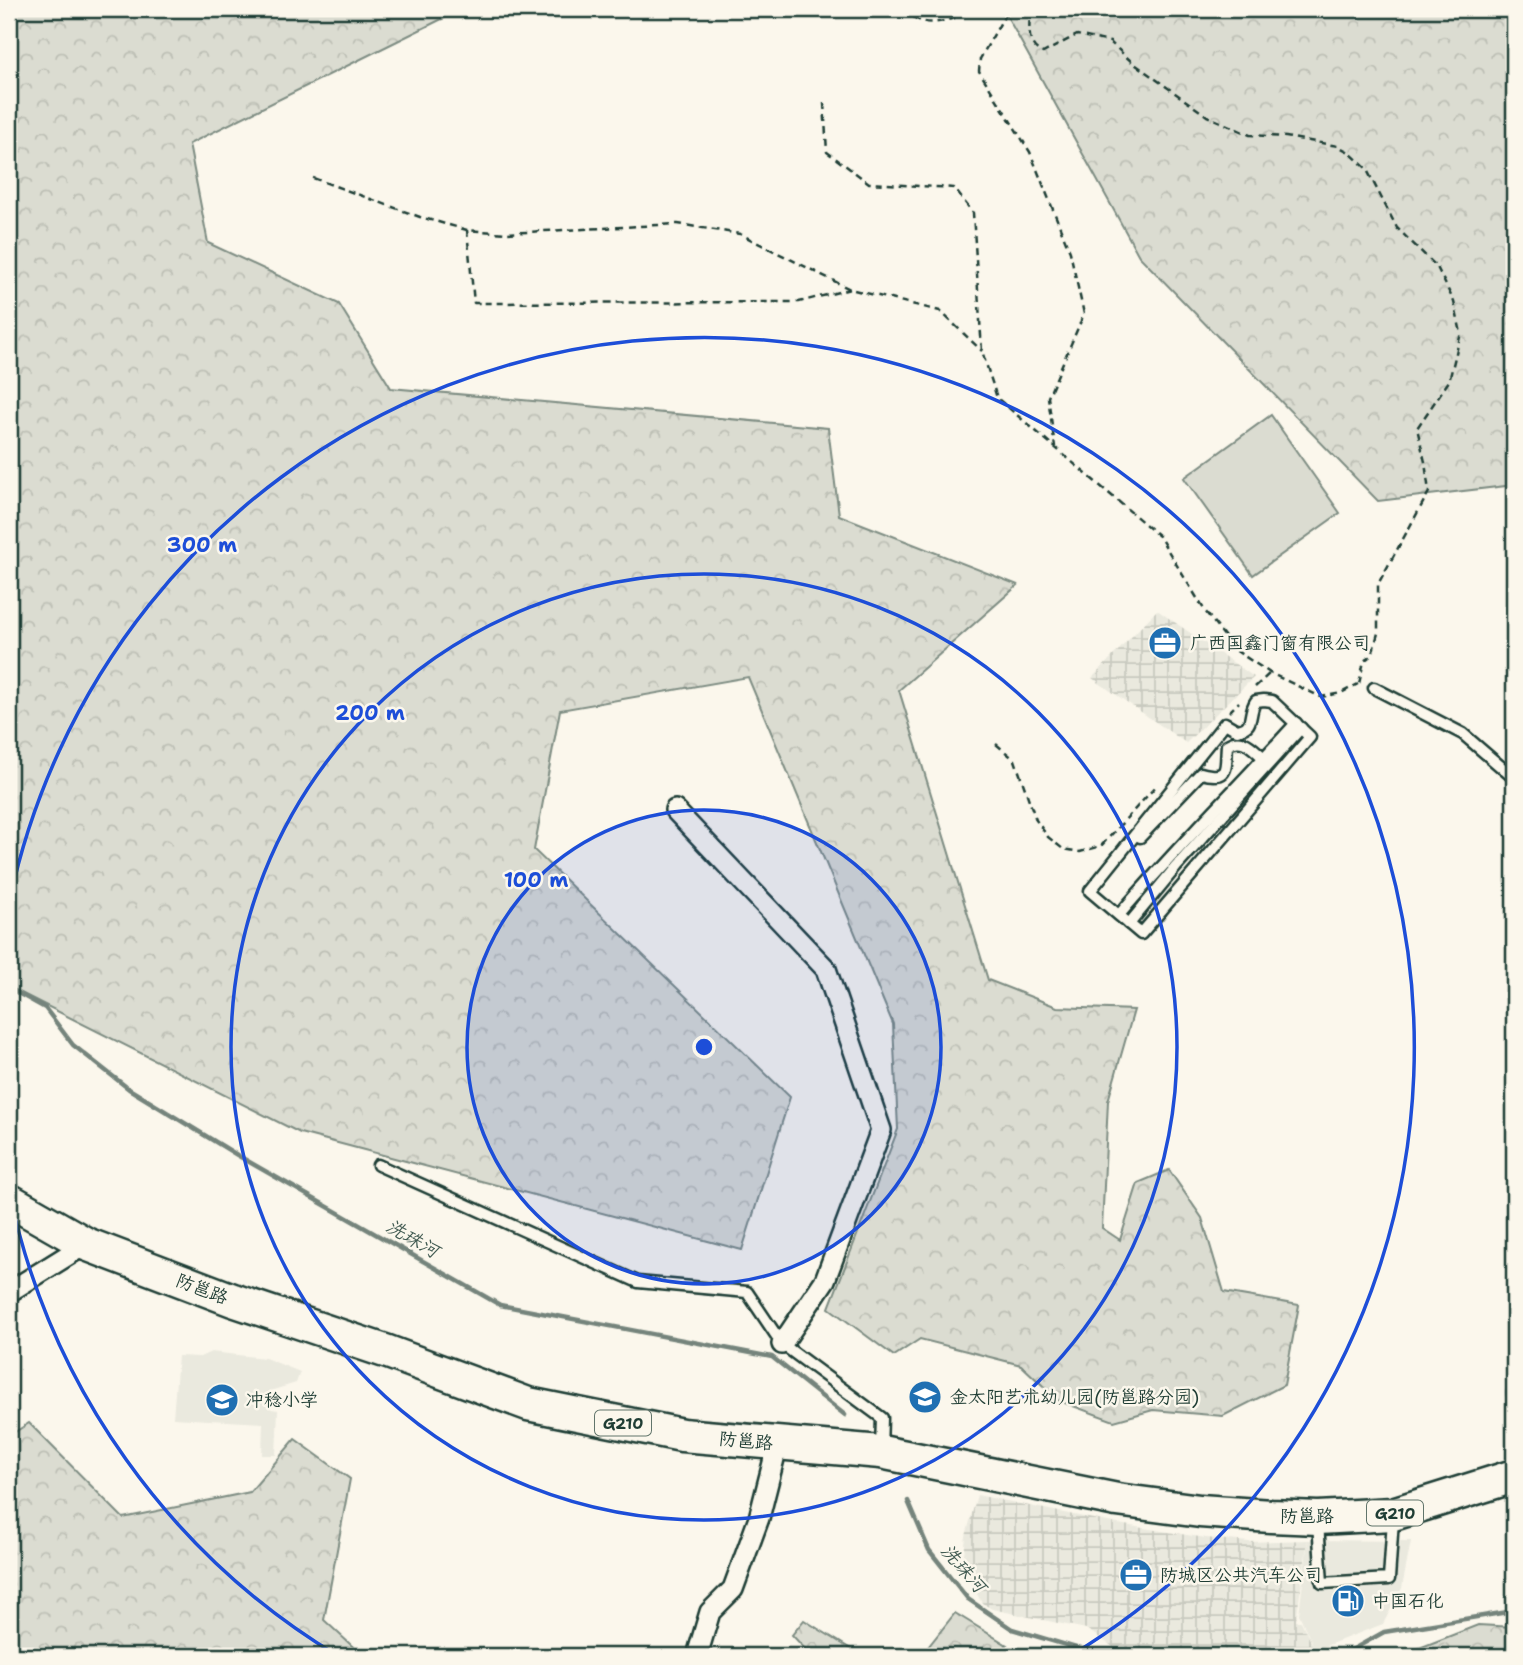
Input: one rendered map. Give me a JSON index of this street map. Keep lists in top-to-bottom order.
{
  "streets": {
    "highway": ["防邕路", "G210"]
  },
  "water": ["洗珠河"],
  "places": {
    "office": ["广西国鑫门窗有限公司", "防城区公共汽车公司"],
    "school or university": ["金太阳艺术幼儿园(防邕路分园)", "冲稔小学"],
    "fuel station": ["中国石化"]
  },
  "rings": ["300 m", "200 m", "100 m"]
}
